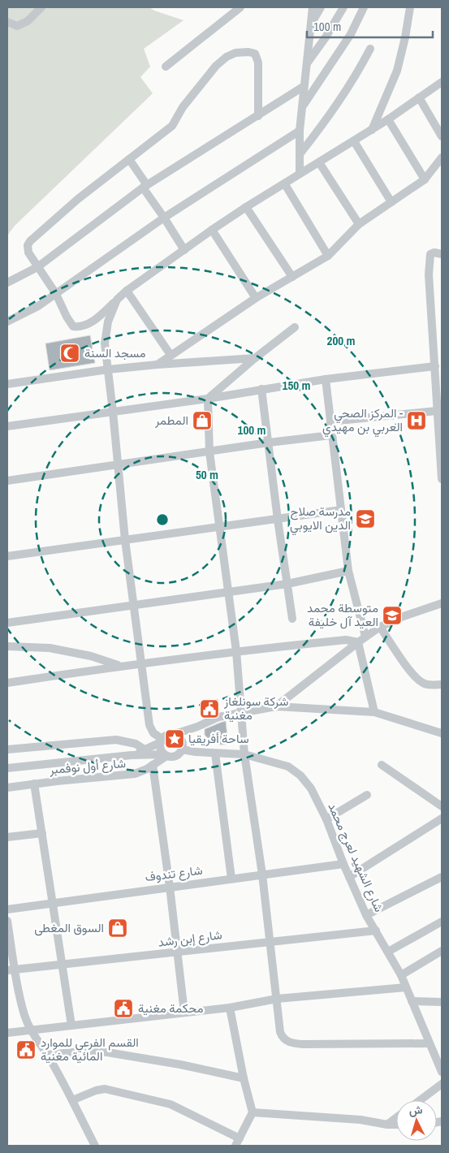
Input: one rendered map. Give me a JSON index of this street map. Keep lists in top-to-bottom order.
{
  "streets": {
    "street": [
      "شارع أول نوفمبر",
      "شارع الشهيد لعرج محمد",
      "شارع تندوف",
      "شارع إبن رشد"
    ]
  },
  "crossings": [
    ["شارع أول نوفمبر", "شارع الشهيد لعرج محمد"],
    ["شارع الشهيد لعرج محمد", "شارع تندوف"],
    ["شارع الشهيد لعرج محمد", "شارع إبن رشد"]
  ],
  "places": {
    "mosque": ["مسجد السنة"],
    "shop": ["المطمر", "السوق المغطى"],
    "hospital": ["المركز الصحي - العربي بن مهيدي"],
    "school or university": ["مدرسة صلاح الدين الايوبي", "متوسطة محمد العيد آل خليفة"],
    "public building": ["شركة سونلغاز مغنية", "محكمة مغنية", "القسم الفرعي للموارد المائية مغنية"],
    "place": ["ساحة أفريقيا"]
  },
  "scale_bar": "100 m",
  "north": "top",
  "rings": [
    "200 m",
    "150 m",
    "100 m",
    "50 m"
  ]
}
